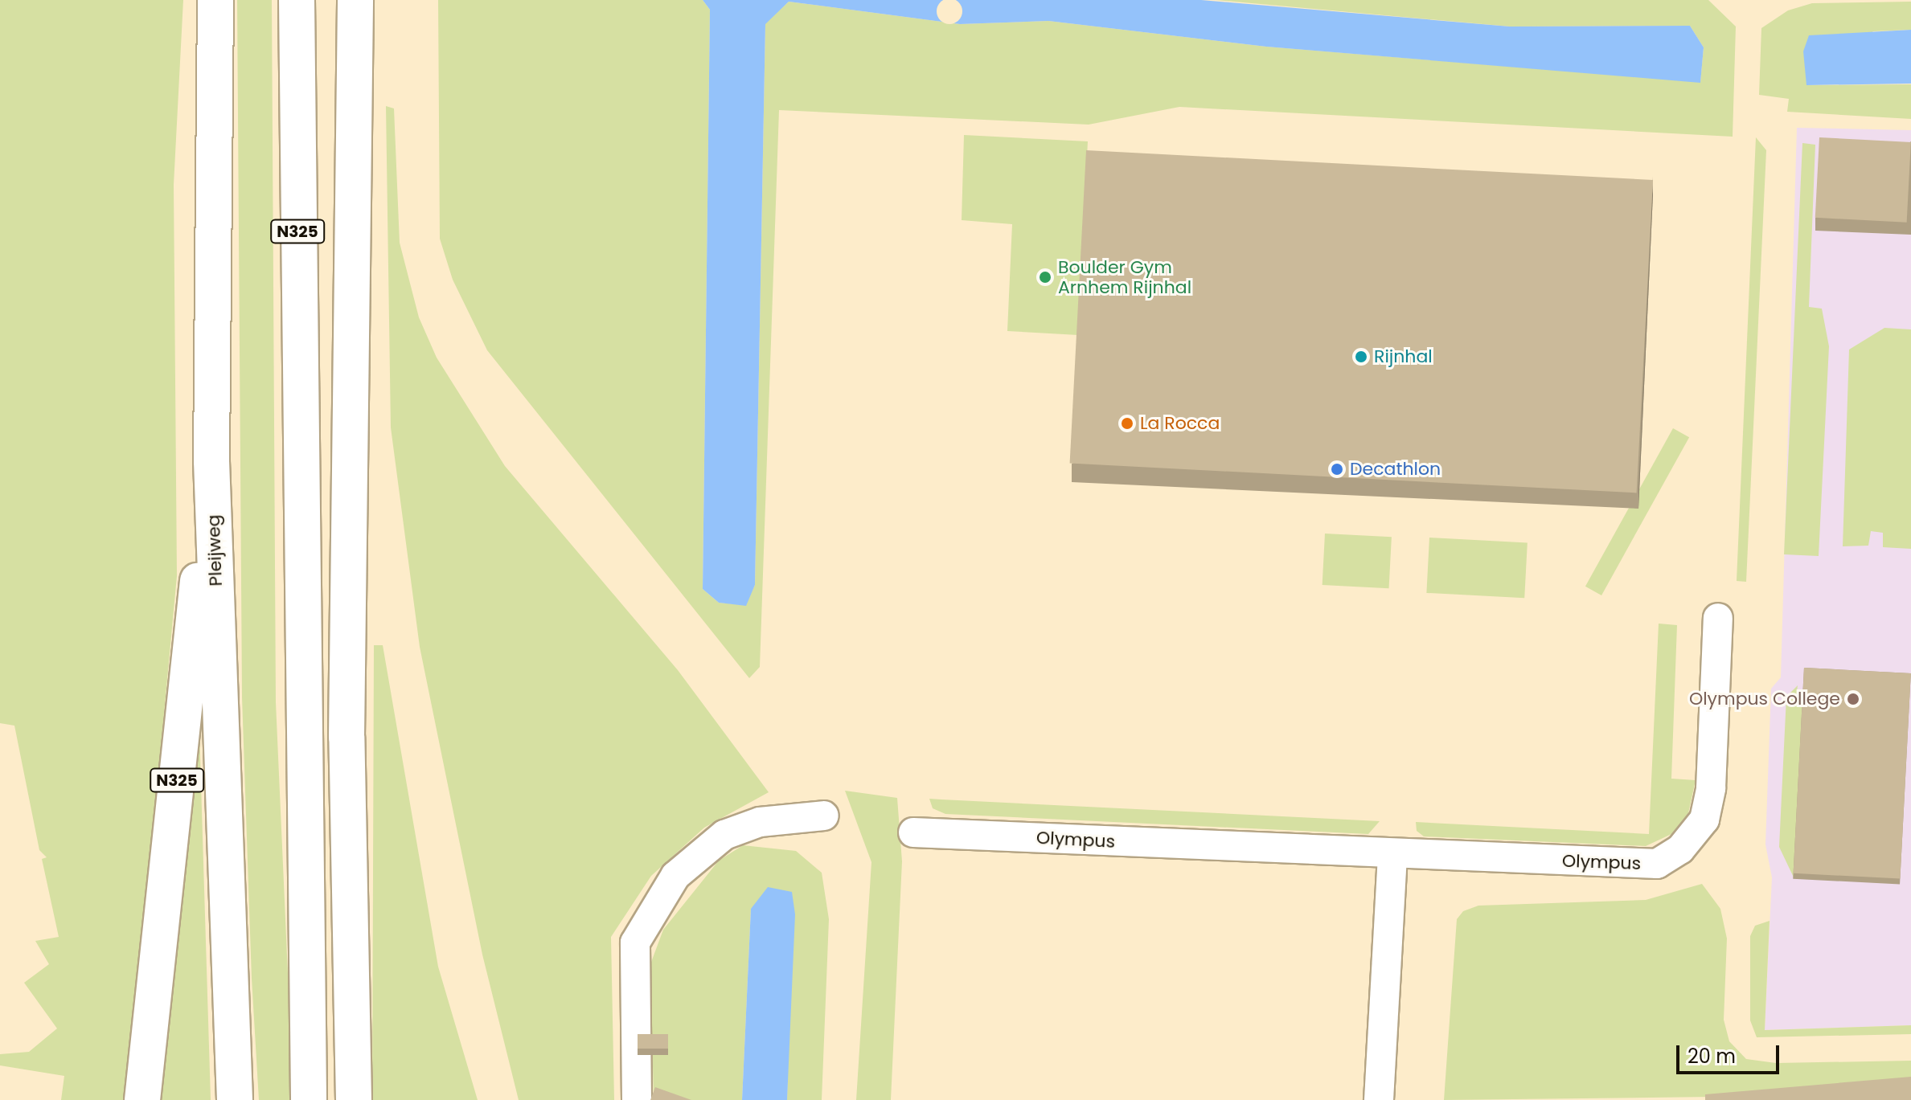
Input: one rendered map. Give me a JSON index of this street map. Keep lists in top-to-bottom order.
{
  "streets": {
    "main road": ["N325", "Pleijweg"],
    "street": ["Olympus"]
  },
  "crossings": [
    ["N325", "Pleijweg"]
  ],
  "places": [
    "Boulder Gym Arnhem Rijnhal",
    "Rijnhal",
    "La Rocca",
    "Decathlon",
    "Olympus College"
  ],
  "scale_bar": "20 m"
}
